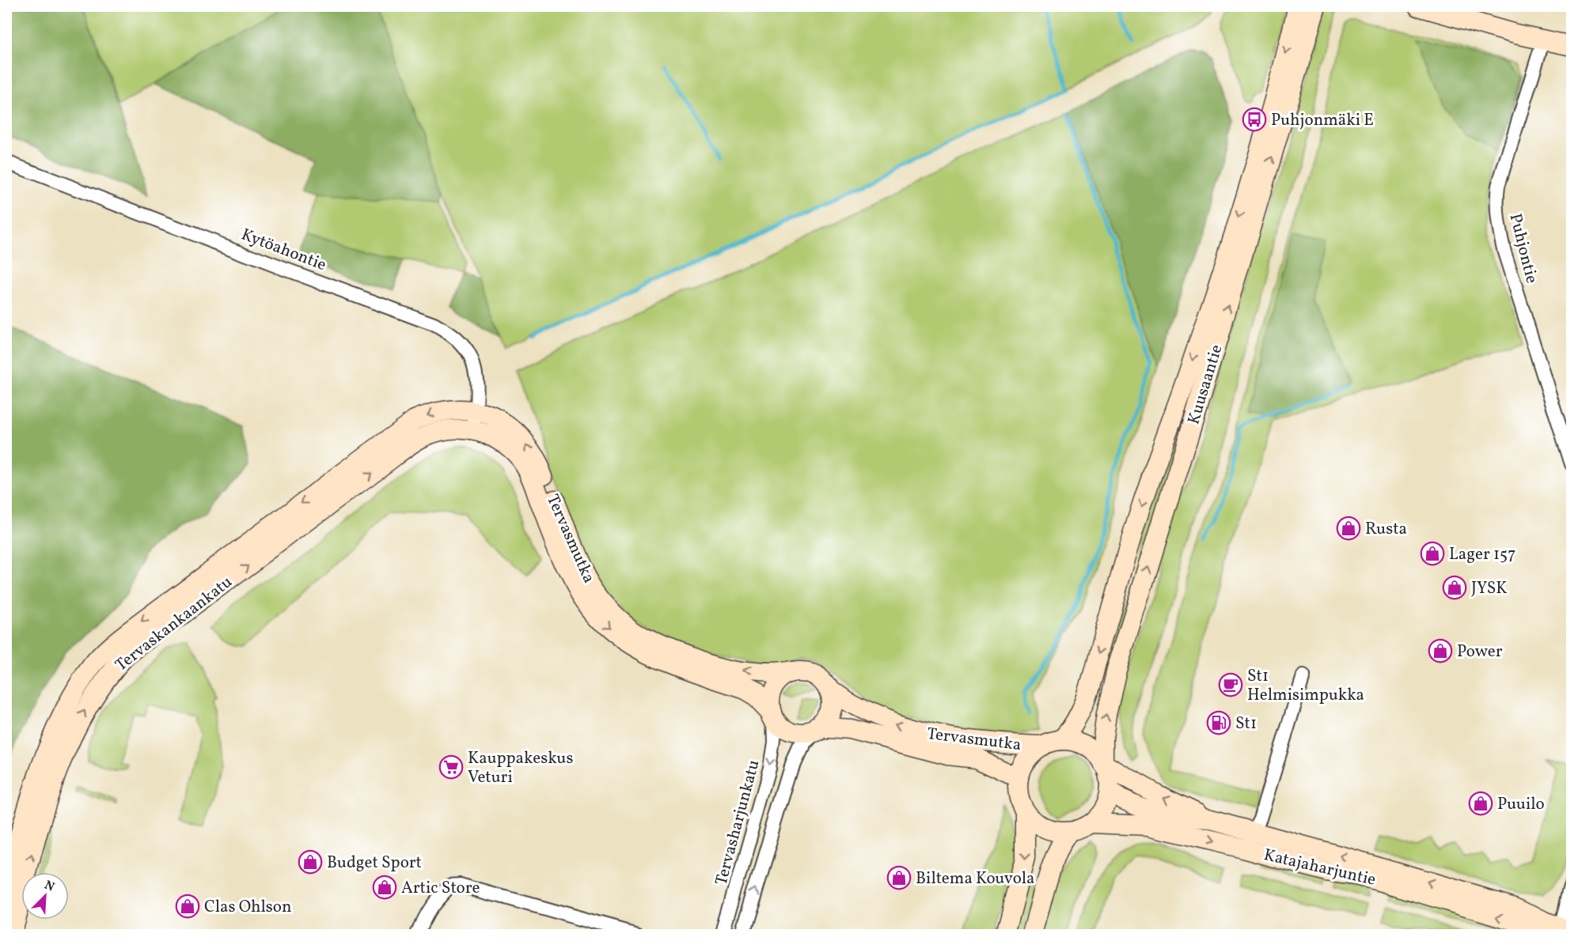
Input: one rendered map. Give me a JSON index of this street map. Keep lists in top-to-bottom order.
{
  "streets": {
    "street": [
      "Puhjontie",
      "Kytöahontie",
      "Kuusaantie",
      "Tervasmutka",
      "Tervaskankaankatu",
      "Tervasharjunkatu",
      "Katajaharjuntie"
    ]
  },
  "crossings": [
    ["Kytöahontie", "Tervasmutka"],
    ["Kytöahontie", "Tervaskankaankatu"],
    ["Kuusaantie", "Tervasmutka"],
    ["Kuusaantie", "Katajaharjuntie"],
    ["Tervasmutka", "Tervaskankaankatu"],
    ["Tervasmutka", "Tervasharjunkatu"],
    ["Tervasmutka", "Katajaharjuntie"]
  ],
  "places": {
    "bus stop": ["Puhjonmäki E"],
    "shop": [
      "Rusta",
      "Lager 157",
      "JYSK",
      "Power",
      "Puuilo",
      "Budget Sport",
      "Biltema Kouvola",
      "Artic Store",
      "Clas Ohlson"
    ],
    "cafe": ["St1 Helmisimpukka"],
    "fuel station": ["St1"],
    "supermarket": ["Kauppakeskus Veturi"]
  },
  "north": "top right"
}
